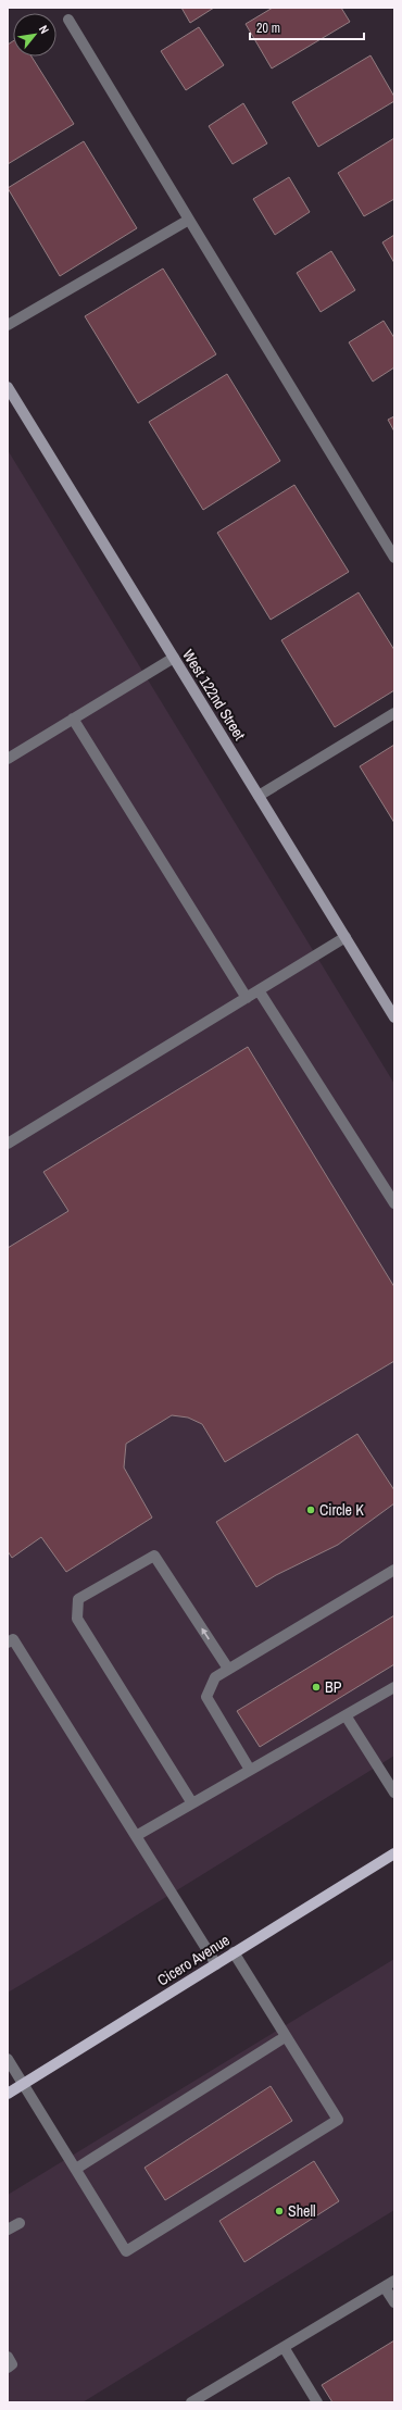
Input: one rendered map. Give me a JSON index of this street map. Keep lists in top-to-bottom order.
{
  "streets": {
    "main road": ["Cicero Avenue"],
    "street": ["West 122nd Street"]
  },
  "places": ["Circle K", "BP", "Shell"],
  "scale_bar": "20 m",
  "north": "top right"
}
